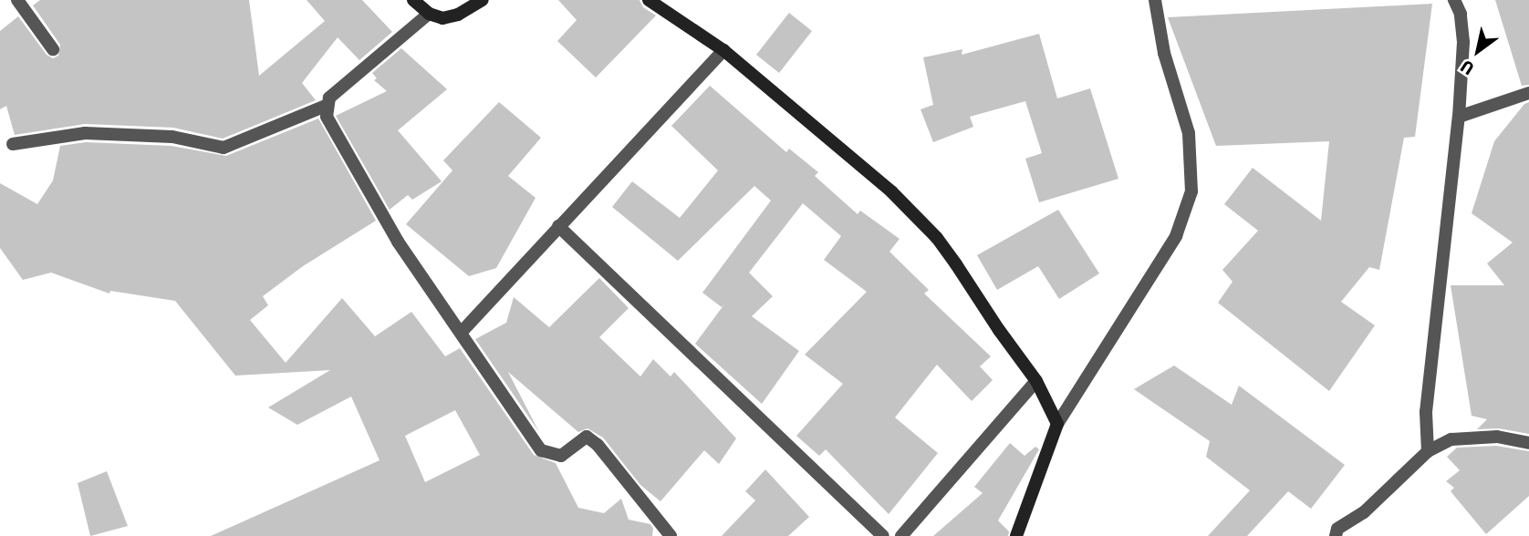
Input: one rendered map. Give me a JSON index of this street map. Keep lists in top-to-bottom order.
{
  "north": "bottom left"
}
